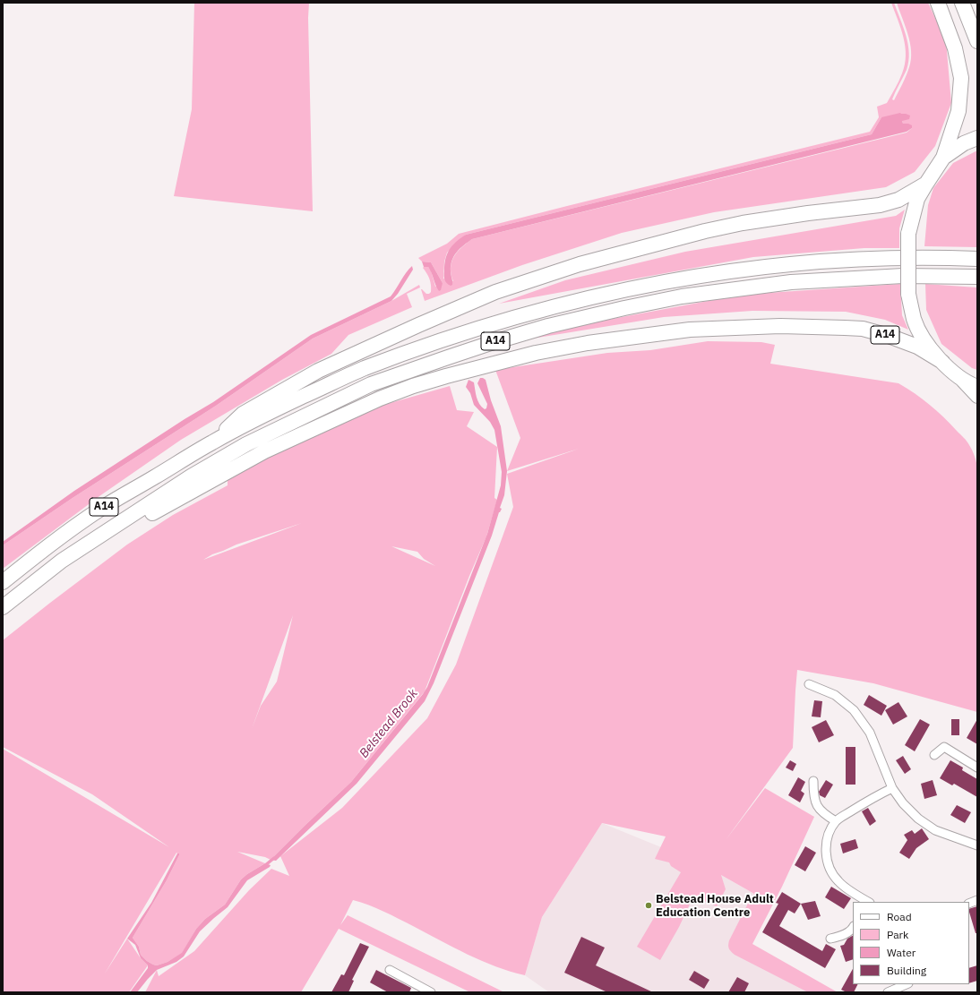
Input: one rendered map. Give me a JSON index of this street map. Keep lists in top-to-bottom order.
{
  "streets": {
    "highway": ["A14"]
  },
  "water": ["Belstead Brook"],
  "places": ["Belstead House Adult Education Centre"],
  "legend": [
    "Road",
    "Park",
    "Water",
    "Building"
  ]
}
